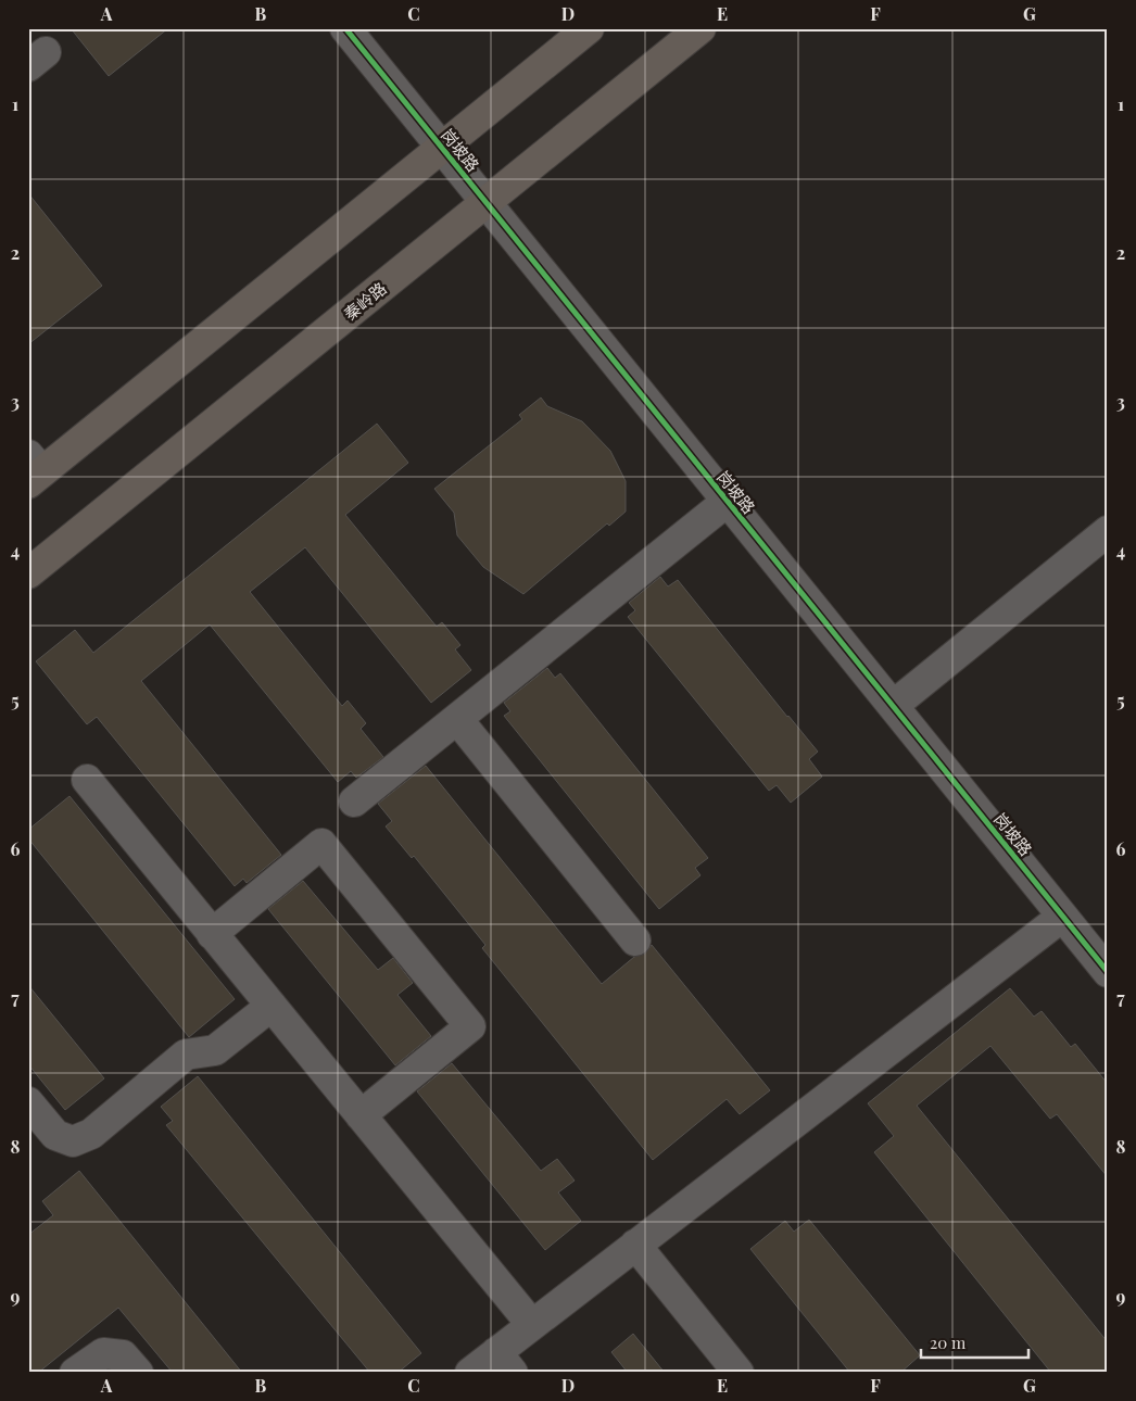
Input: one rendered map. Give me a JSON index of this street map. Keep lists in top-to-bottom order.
{
  "streets": {
    "main road": ["秦岭路"],
    "street": ["岗坡路"]
  },
  "crossings": [
    ["岗坡路", "秦岭路"]
  ],
  "scale_bar": "20 m",
  "grid": {
    "columns": [
      "A",
      "B",
      "C",
      "D",
      "E",
      "F",
      "G"
    ],
    "rows": [
      "1",
      "2",
      "3",
      "4",
      "5",
      "6",
      "7",
      "8",
      "9"
    ]
  }
}
